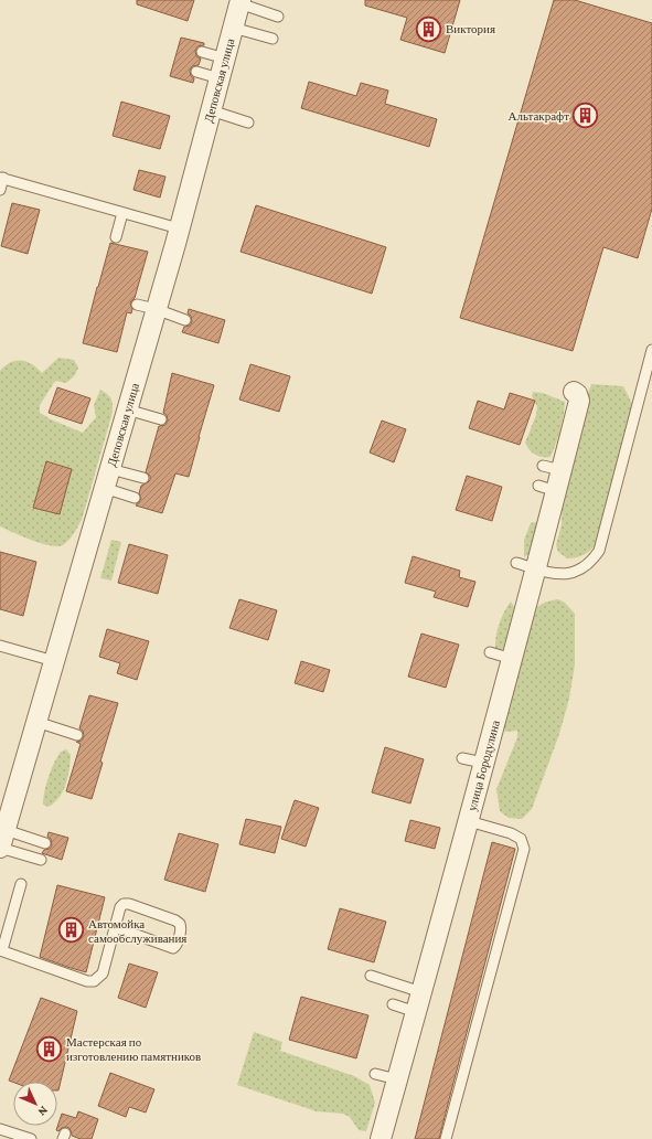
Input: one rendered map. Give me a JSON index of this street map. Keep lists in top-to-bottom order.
{
  "streets": {
    "street": ["Деповская улица", "улица Бородулина"]
  },
  "places": {
    "building": [
      "Виктория",
      "Альтакрафт",
      "Автомойка самообслуживания",
      "Мастерская по изготовлению памятников"
    ]
  },
  "north": "bottom right"
}
